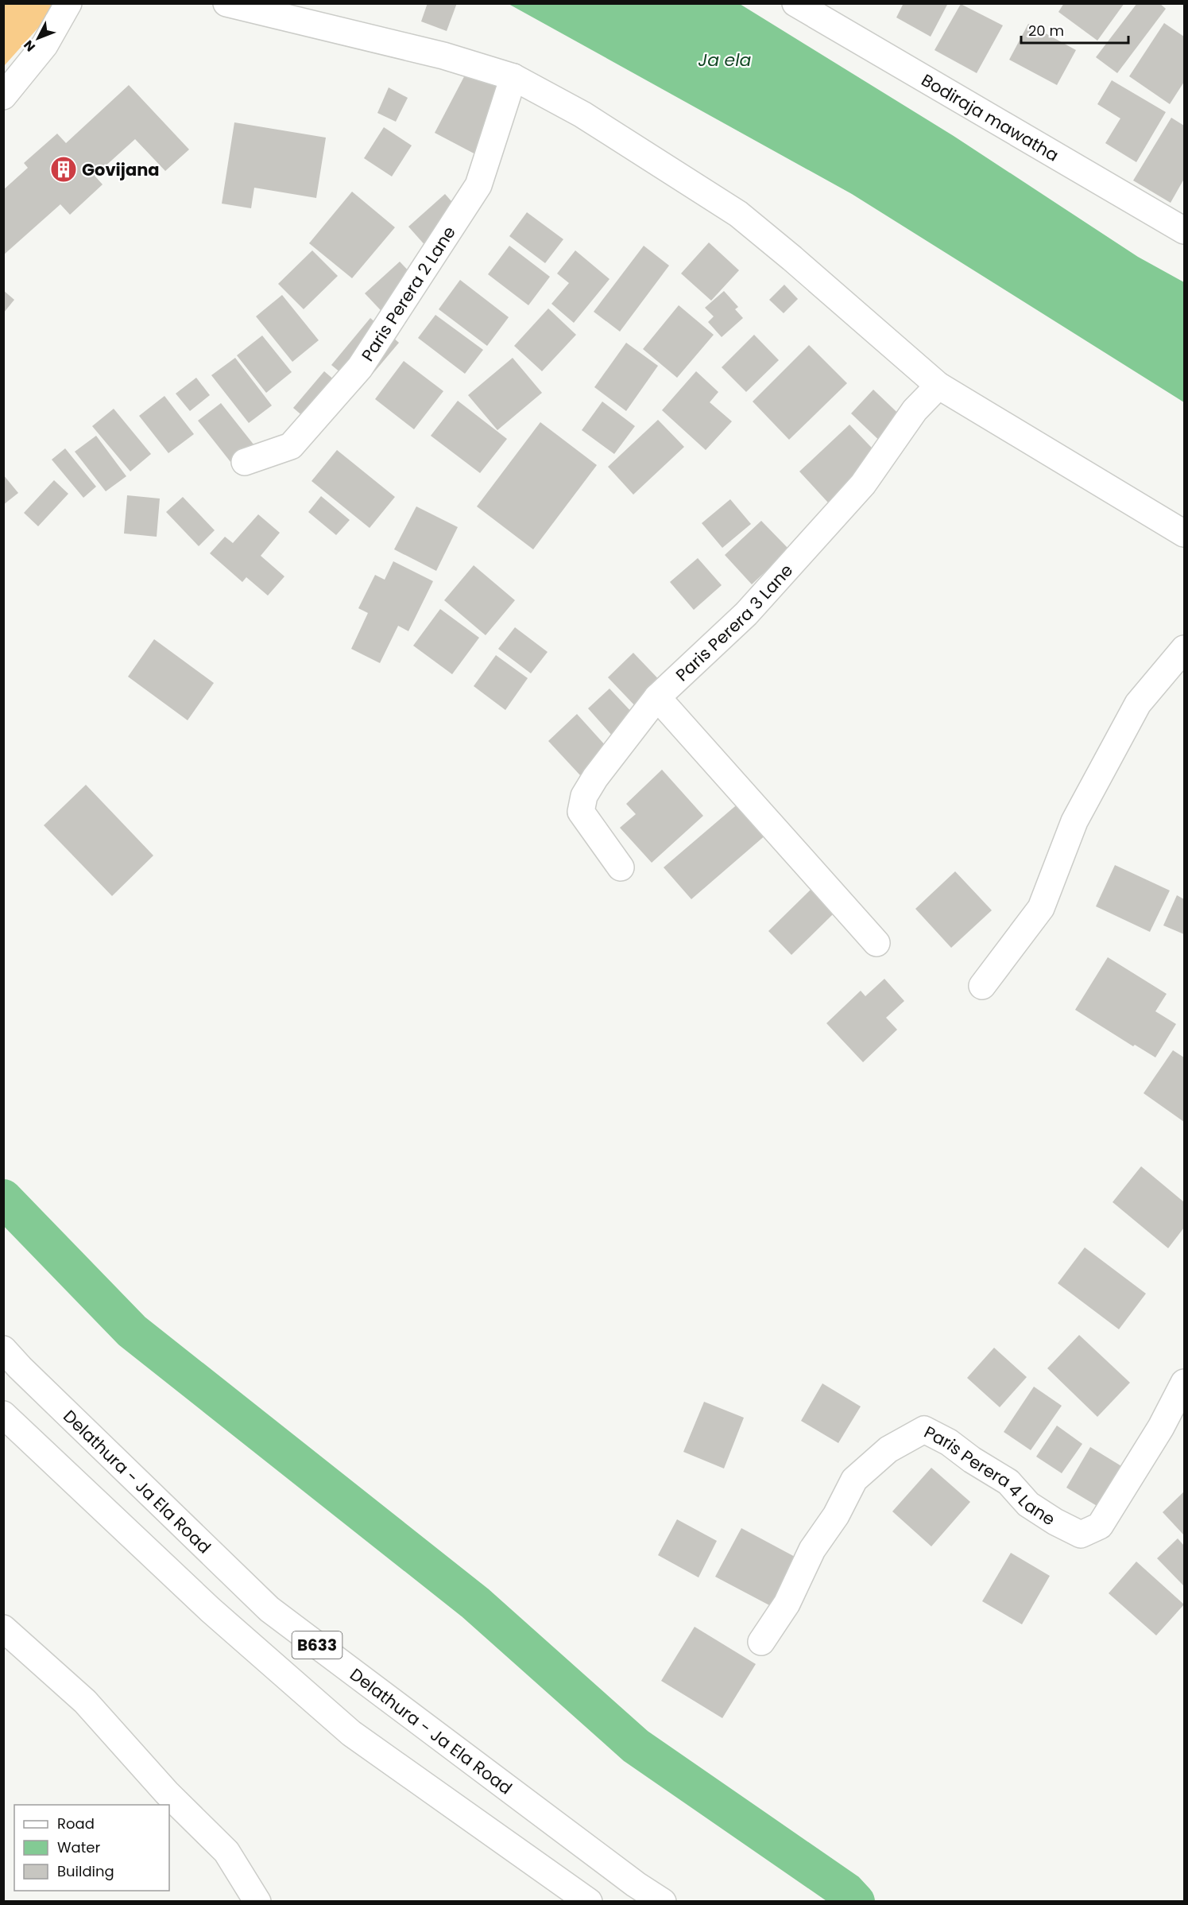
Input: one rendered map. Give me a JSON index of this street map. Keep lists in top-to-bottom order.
{
  "streets": {
    "street": [
      "Bodiraja mawatha",
      "Paris Perera 2 Lane",
      "Paris Perera 3 Lane",
      "Paris Perera 4 Lane",
      "Delathura - Ja Ela Road",
      "B633"
    ]
  },
  "water": ["Ja ela"],
  "places": {
    "building": ["Govijana"]
  },
  "legend": ["Road", "Water", "Building"],
  "scale_bar": "20 m",
  "north": "bottom left"
}
